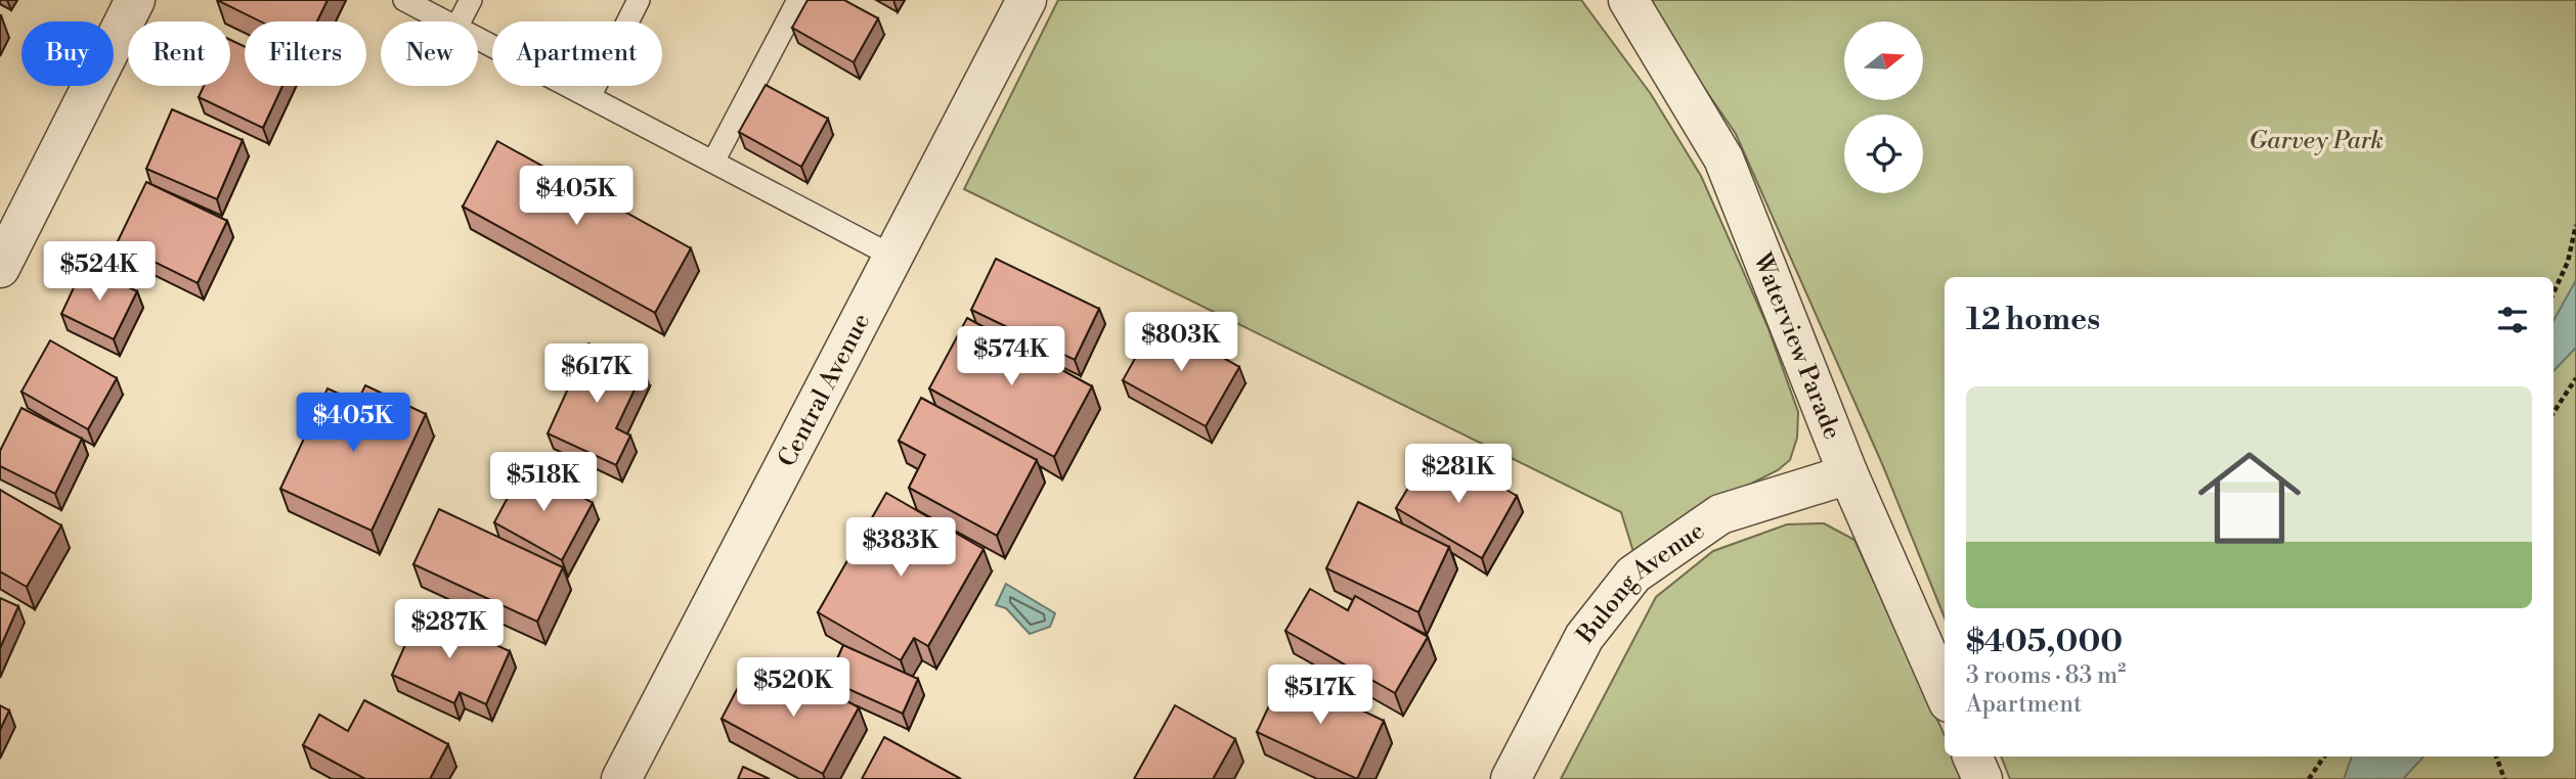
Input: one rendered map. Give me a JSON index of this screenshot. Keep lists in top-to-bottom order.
{
  "streets": {
    "street": ["Waterview Parade", "Central Avenue", "Bulong Avenue"]
  },
  "crossings": [
    ["Waterview Parade", "Bulong Avenue"]
  ],
  "parks": ["Garvey Park"],
  "north": "right",
  "page": {
    "chip": [
      "Buy",
      "Rent",
      "Filters",
      "New",
      "Apartment"
    ],
    "price": [
      "$405K",
      "$524K",
      "$803K",
      "$574K",
      "$617K",
      "$405K",
      "$281K",
      "$518K",
      "$383K",
      "$287K",
      "$520K",
      "$517K"
    ],
    "heading": "12 homes",
    "list": [
      {
        "name": "$405,000",
        "note": "3 rooms · 83 m² · Apartment"
      }
    ]
  }
}
